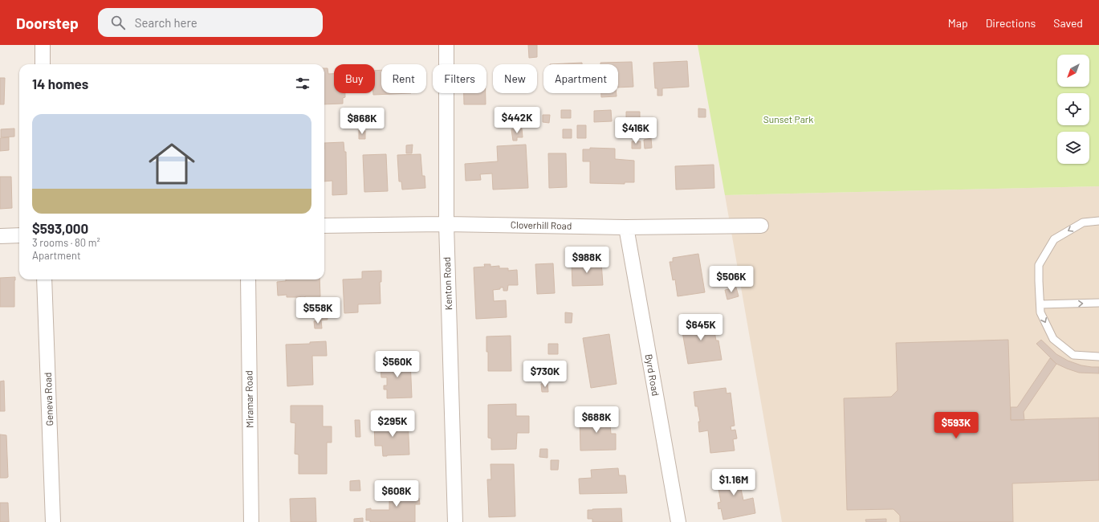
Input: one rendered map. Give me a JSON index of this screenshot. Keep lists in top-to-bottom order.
{
  "streets": {
    "street": [
      "Cloverhill Road",
      "Kenton Road",
      "Byrd Road",
      "Geneva Road",
      "Miramar Road"
    ]
  },
  "crossings": [
    ["Cloverhill Road", "Kenton Road"],
    ["Cloverhill Road", "Byrd Road"]
  ],
  "parks": ["Sunset Park"],
  "north": "bottom left",
  "page": {
    "header": "Doorstep",
    "search": "Search here",
    "nav": ["Map", "Directions", "Saved"],
    "chip": [
      "Buy",
      "Rent",
      "Filters",
      "New",
      "Apartment"
    ],
    "heading": "14 homes",
    "list": [
      {
        "name": "$593,000",
        "note": "3 rooms · 80 m² · Apartment"
      }
    ],
    "price": [
      "$442K",
      "$868K",
      "$416K",
      "$988K",
      "$506K",
      "$558K",
      "$645K",
      "$560K",
      "$730K",
      "$688K",
      "$295K",
      "$593K",
      "$1.16M",
      "$608K"
    ]
  }
}
